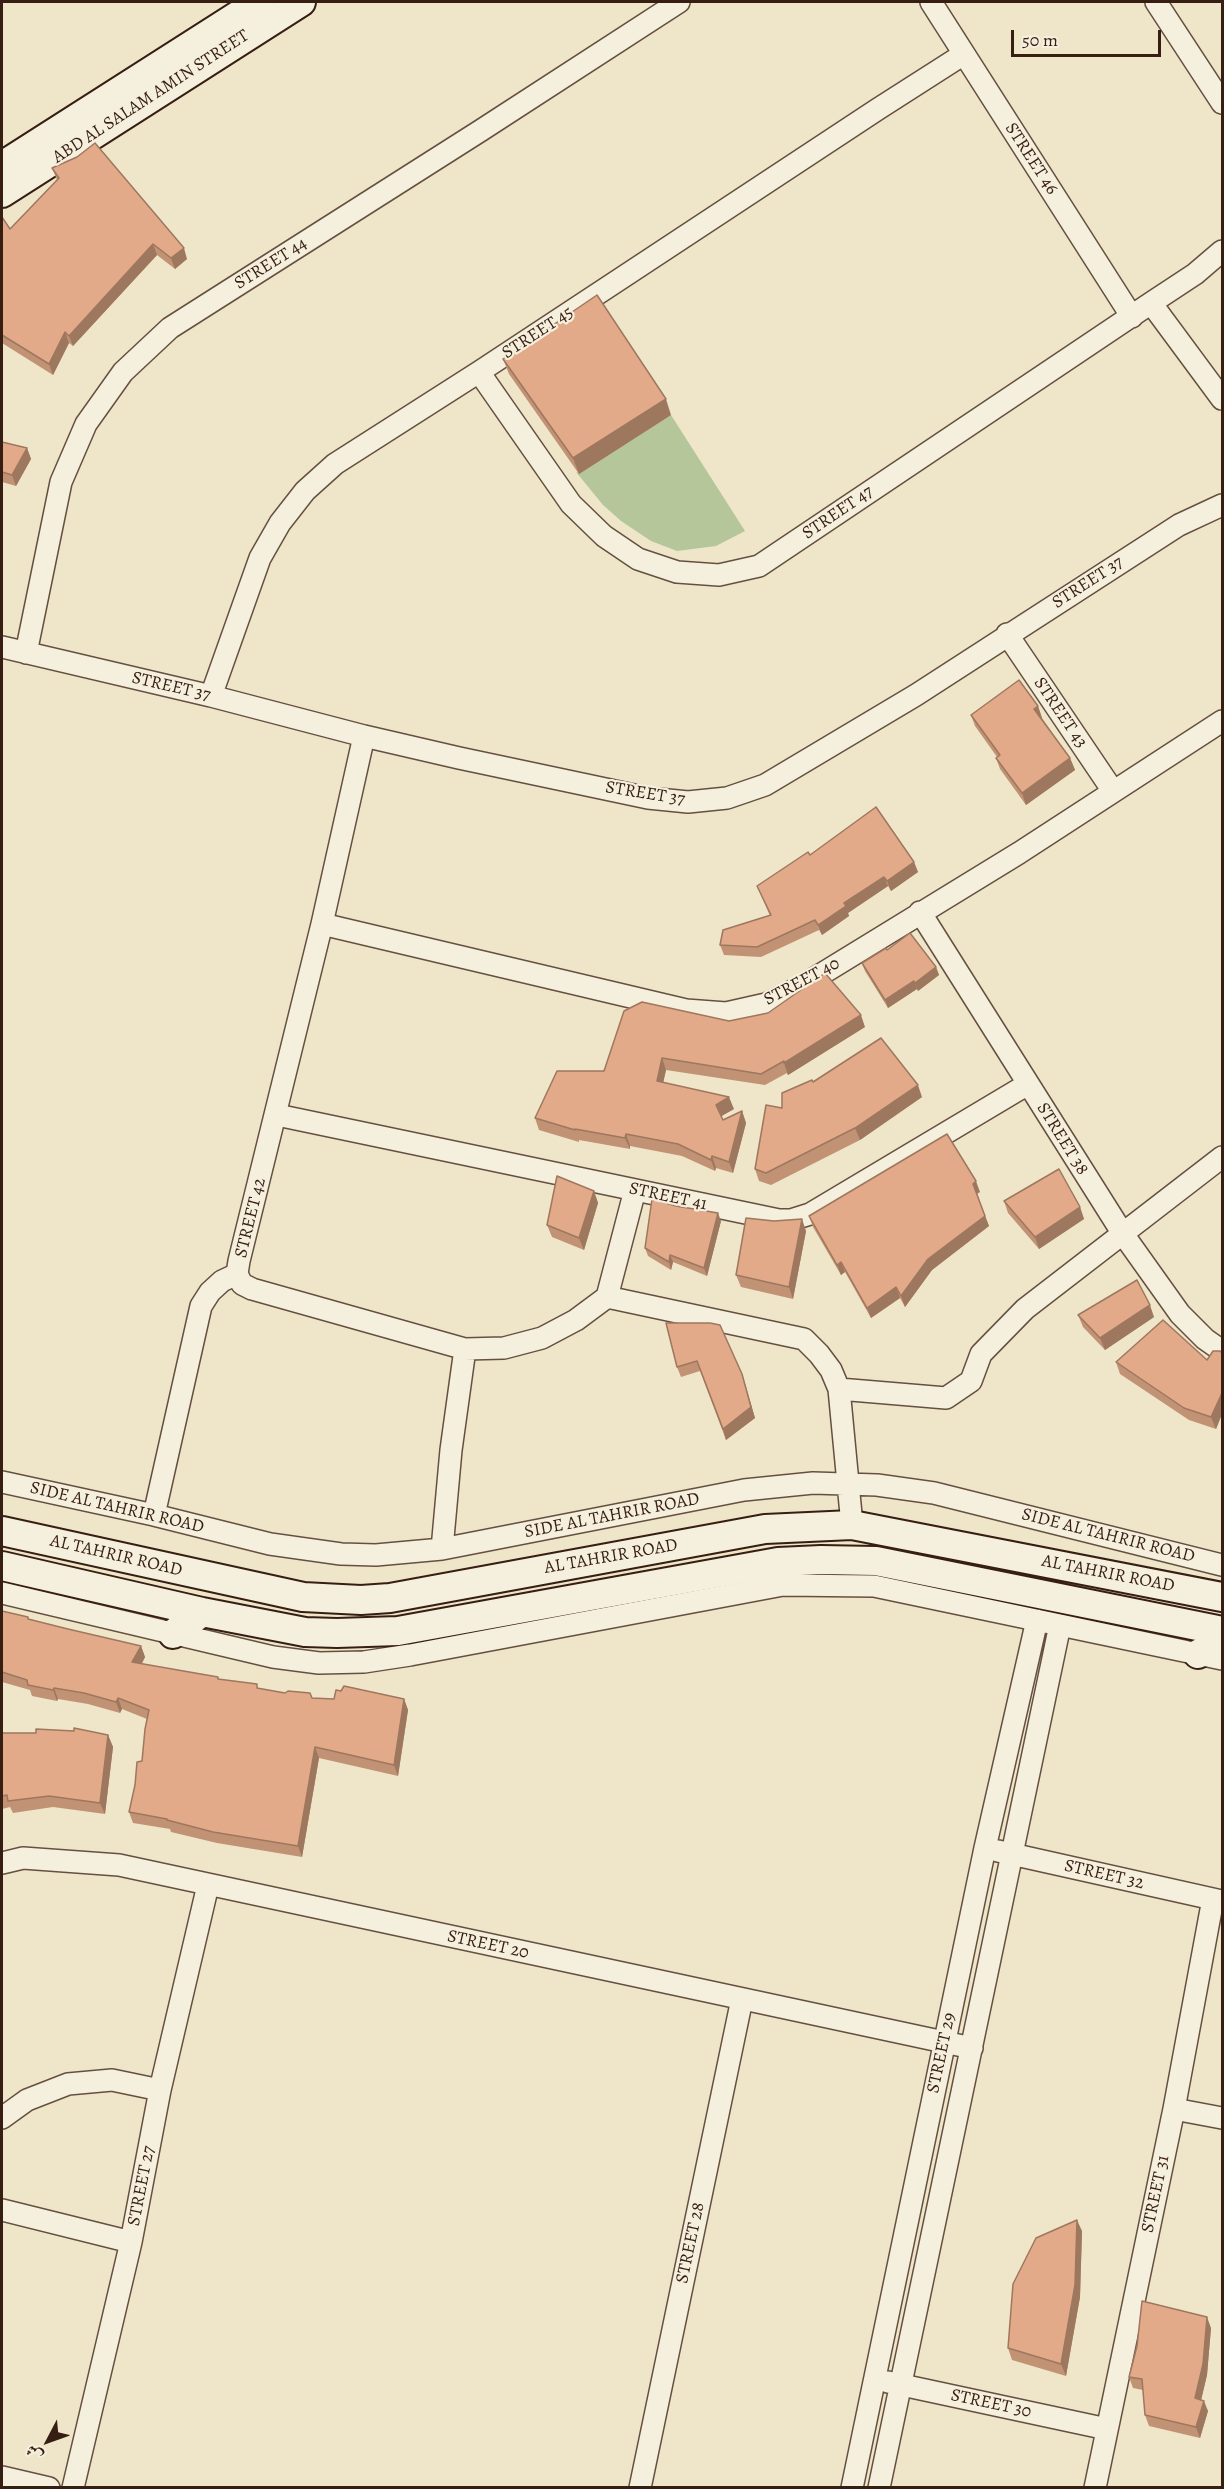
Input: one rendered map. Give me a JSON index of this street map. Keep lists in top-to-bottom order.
{
  "streets": {
    "street": [
      "ABD AL SALAM AMIN STREET",
      "STREET 46",
      "STREET 44",
      "STREET 45",
      "STREET 47",
      "STREET 37",
      "STREET 43",
      "STREET 40",
      "STREET 38",
      "STREET 41",
      "STREET 42",
      "SIDE AL TAHRIR ROAD",
      "AL TAHRIR ROAD",
      "STREET 32",
      "STREET 20",
      "STREET 29",
      "STREET 27",
      "STREET 31",
      "STREET 28",
      "STREET 30"
    ]
  },
  "crossings": [
    ["STREET 46", "STREET 45"],
    ["STREET 46", "STREET 47"],
    ["STREET 44", "STREET 37"],
    ["STREET 45", "STREET 47"],
    ["STREET 45", "STREET 37"],
    ["STREET 37", "STREET 43"],
    ["STREET 37", "STREET 42"],
    ["STREET 43", "STREET 40"],
    ["STREET 40", "STREET 38"],
    ["STREET 40", "STREET 42"],
    ["STREET 38", "STREET 41"],
    ["STREET 41", "STREET 42"],
    ["STREET 32", "STREET 29"],
    ["STREET 32", "STREET 31"],
    ["STREET 20", "STREET 29"],
    ["STREET 20", "STREET 27"],
    ["STREET 20", "STREET 28"],
    ["STREET 29", "STREET 30"],
    ["STREET 31", "STREET 30"]
  ],
  "scale_bar": "50 m",
  "north": "bottom left"
}
